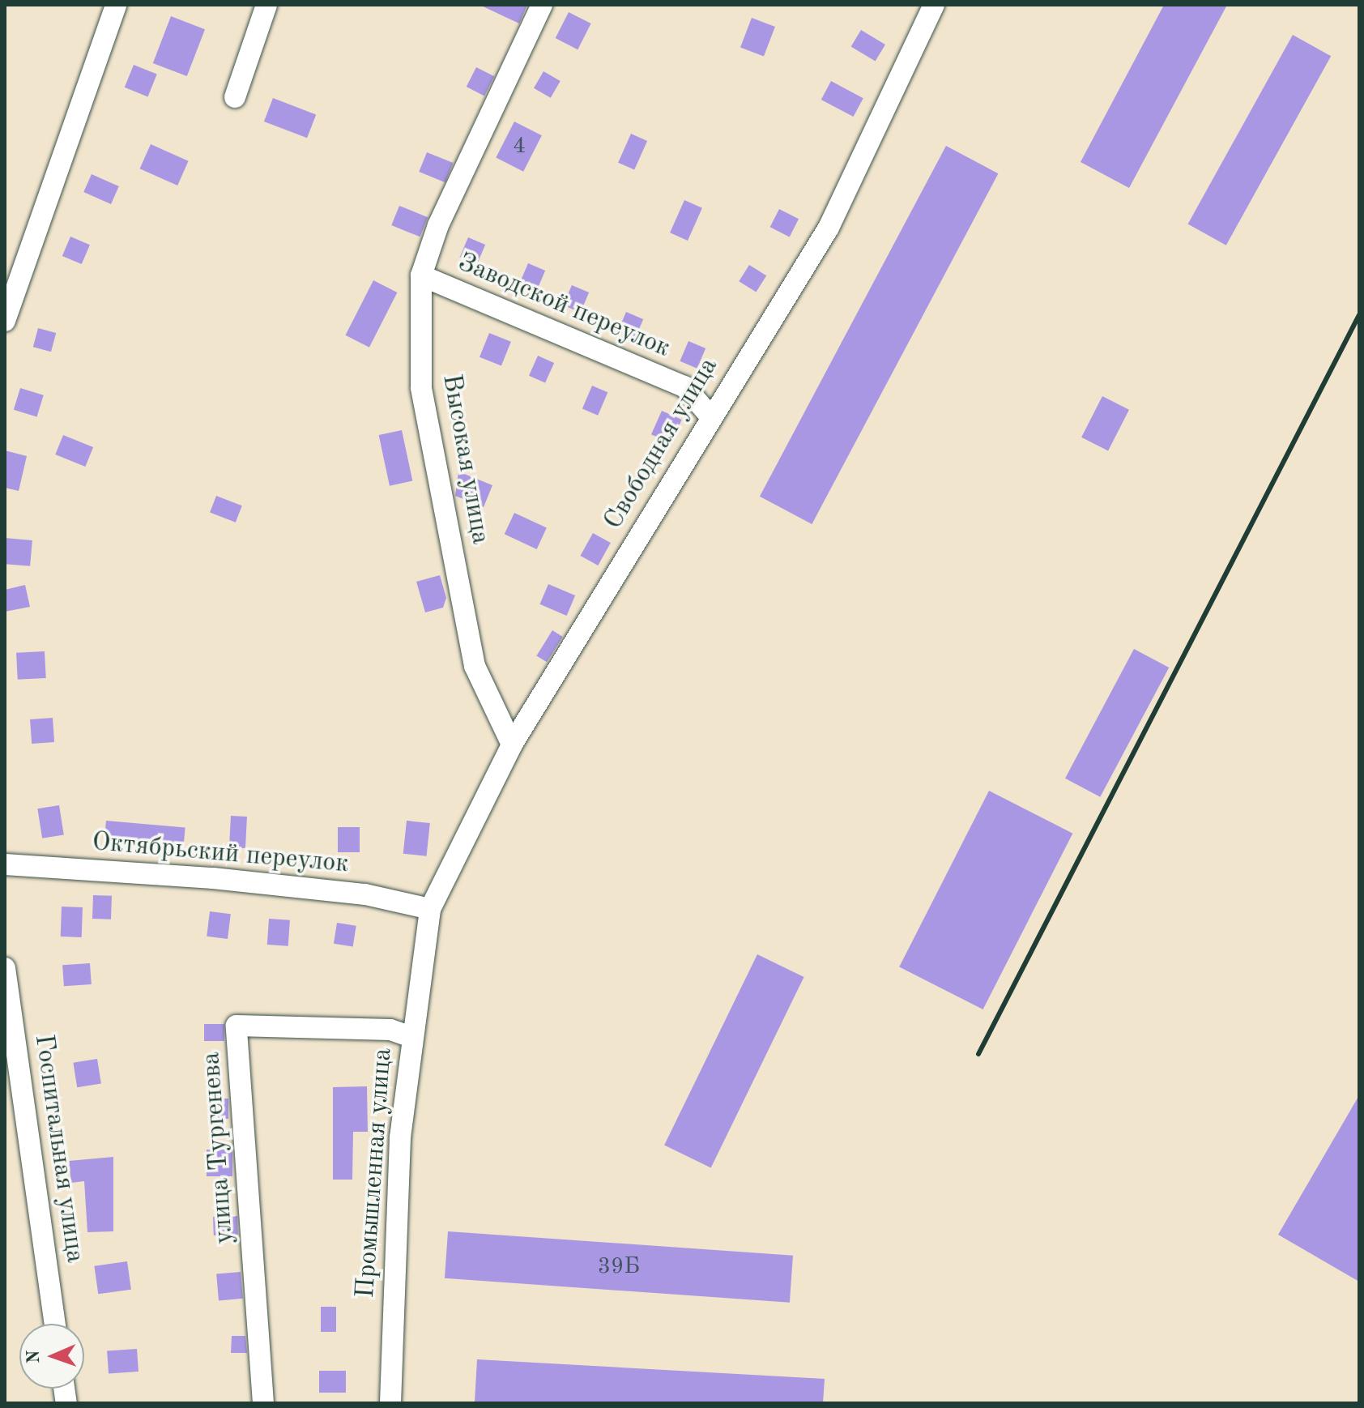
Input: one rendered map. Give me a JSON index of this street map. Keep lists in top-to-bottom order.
{
  "streets": {
    "street": [
      "Заводской переулок",
      "Свободная улица",
      "Высокая улица",
      "Октябрьский переулок",
      "улица Тургенева",
      "Госпитальная улица",
      "Промышленная улица"
    ]
  },
  "crossings": [
    ["Заводской переулок", "Свободная улица"],
    ["Заводской переулок", "Высокая улица"],
    ["Свободная улица", "Высокая улица"],
    ["Свободная улица", "Октябрьский переулок"],
    ["Свободная улица", "Промышленная улица"],
    ["Октябрьский переулок", "Промышленная улица"],
    ["улица Тургенева", "Промышленная улица"]
  ],
  "house_numbers": ["4", "39Б"],
  "north": "left"
}
